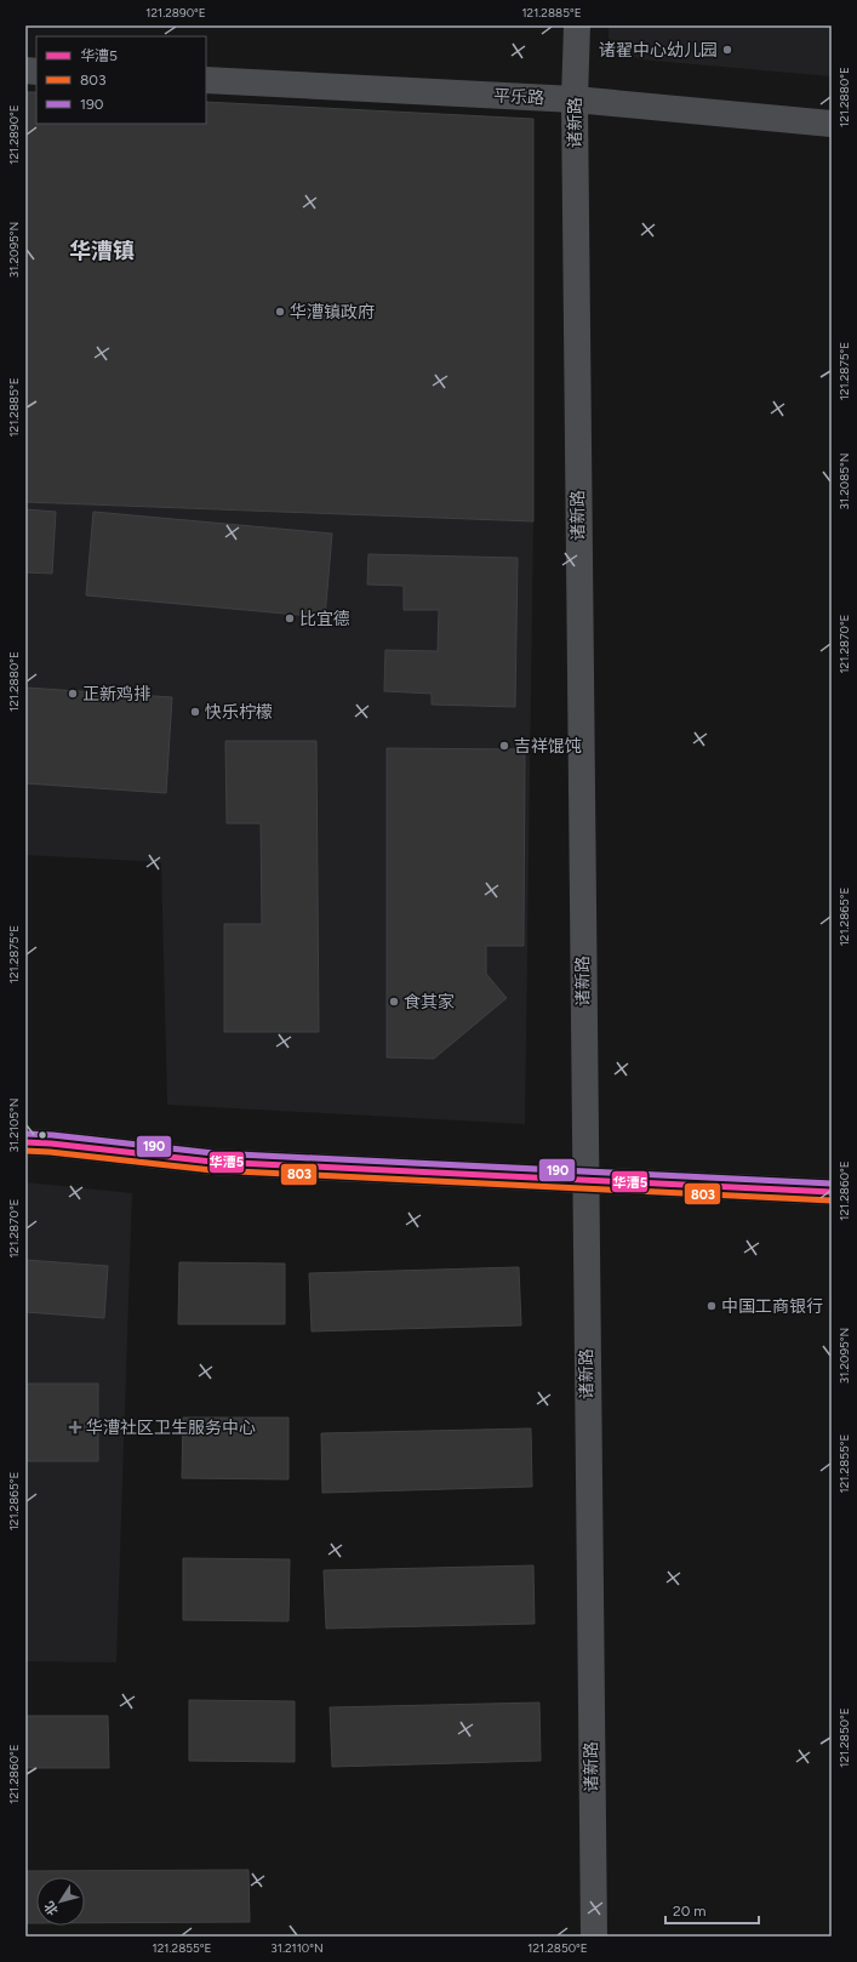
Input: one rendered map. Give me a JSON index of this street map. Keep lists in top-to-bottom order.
{
  "streets": {
    "street": ["平乐路", "诸新路"]
  },
  "crossings": [
    ["平乐路", "诸新路"]
  ],
  "districts": ["华漕镇"],
  "places": {
    "other": [
      "诸翟中心幼儿园",
      "华漕镇政府",
      "比宜德",
      "正新鸡排",
      "快乐柠檬",
      "吉祥馄饨",
      "食其家",
      "中国工商银行"
    ],
    "health": ["华漕社区卫生服务中心"]
  },
  "lines": ["transit line 190", "transit line 华漕5", "transit line 803"],
  "legend": ["华漕5", "803", "190"],
  "scale_bar": "20 m",
  "north": "bottom left",
  "coordinates": [
    "121.2890°E",
    "121.2885°E",
    "121.2880°E",
    "31.2095°N",
    "121.2875°E",
    "31.2085°N",
    "121.2870°E",
    "121.2865°E",
    "31.2105°N",
    "121.2860°E",
    "121.2855°E",
    "121.2850°E",
    "31.2110°N"
  ]
}
